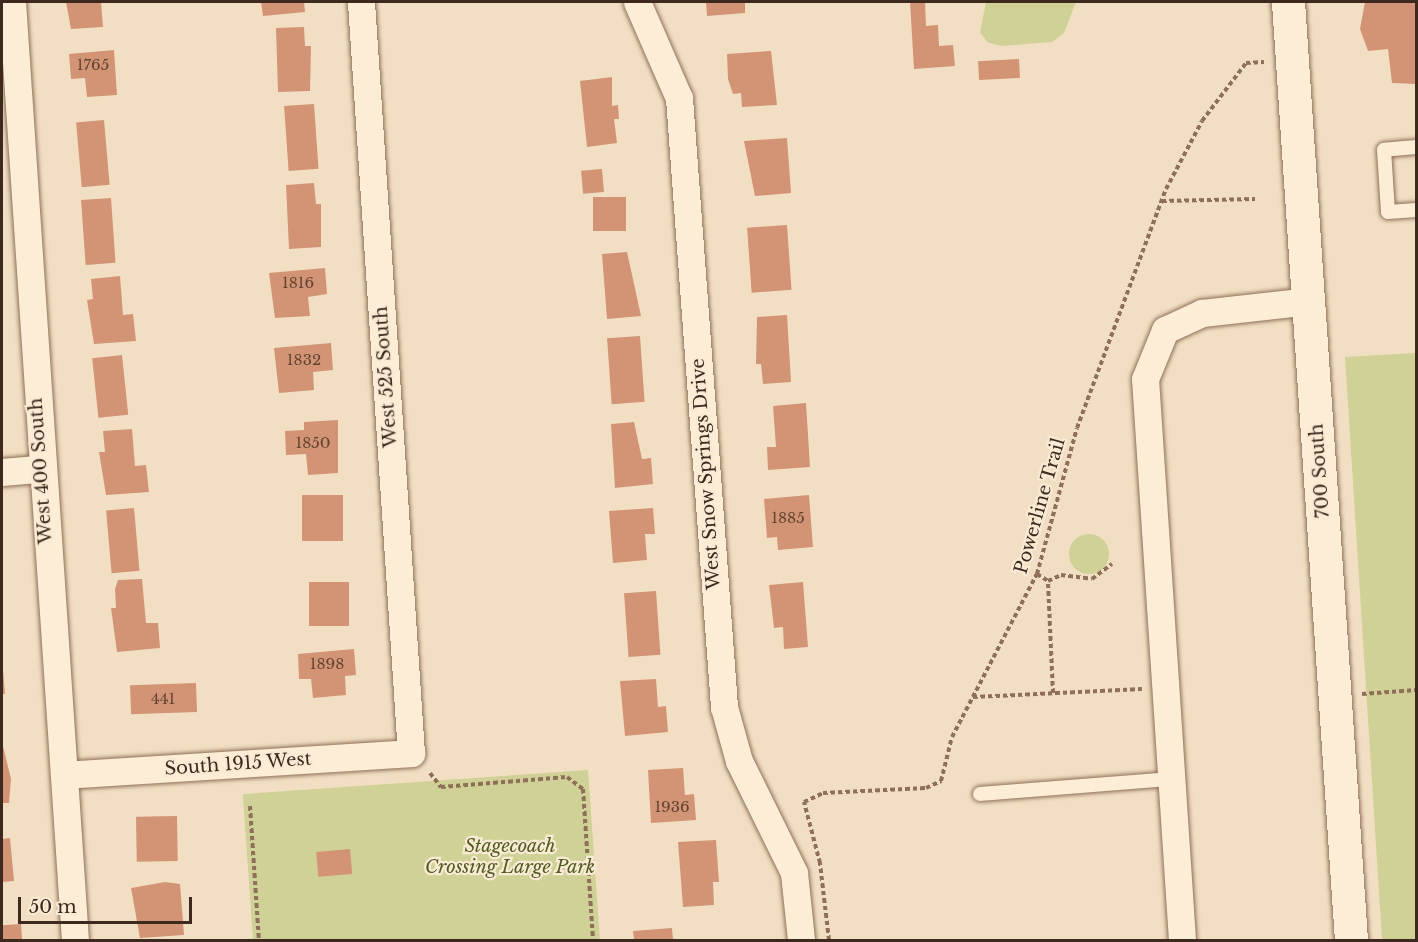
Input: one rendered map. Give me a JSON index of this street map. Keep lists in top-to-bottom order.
{
  "streets": {
    "street": [
      "West 525 South",
      "West 400 South",
      "700 South",
      "West Snow Springs Drive",
      "South 1915 West"
    ],
    "path": ["Powerline Trail"]
  },
  "crossings": [
    ["West 525 South", "South 1915 West"],
    ["West 400 South", "South 1915 West"]
  ],
  "parks": ["Stagecoach Crossing Large Park"],
  "house_numbers": [
    "1765",
    "1816",
    "1832",
    "1850",
    "1885",
    "1898",
    "441",
    "1936"
  ],
  "scale_bar": "50 m"
}
